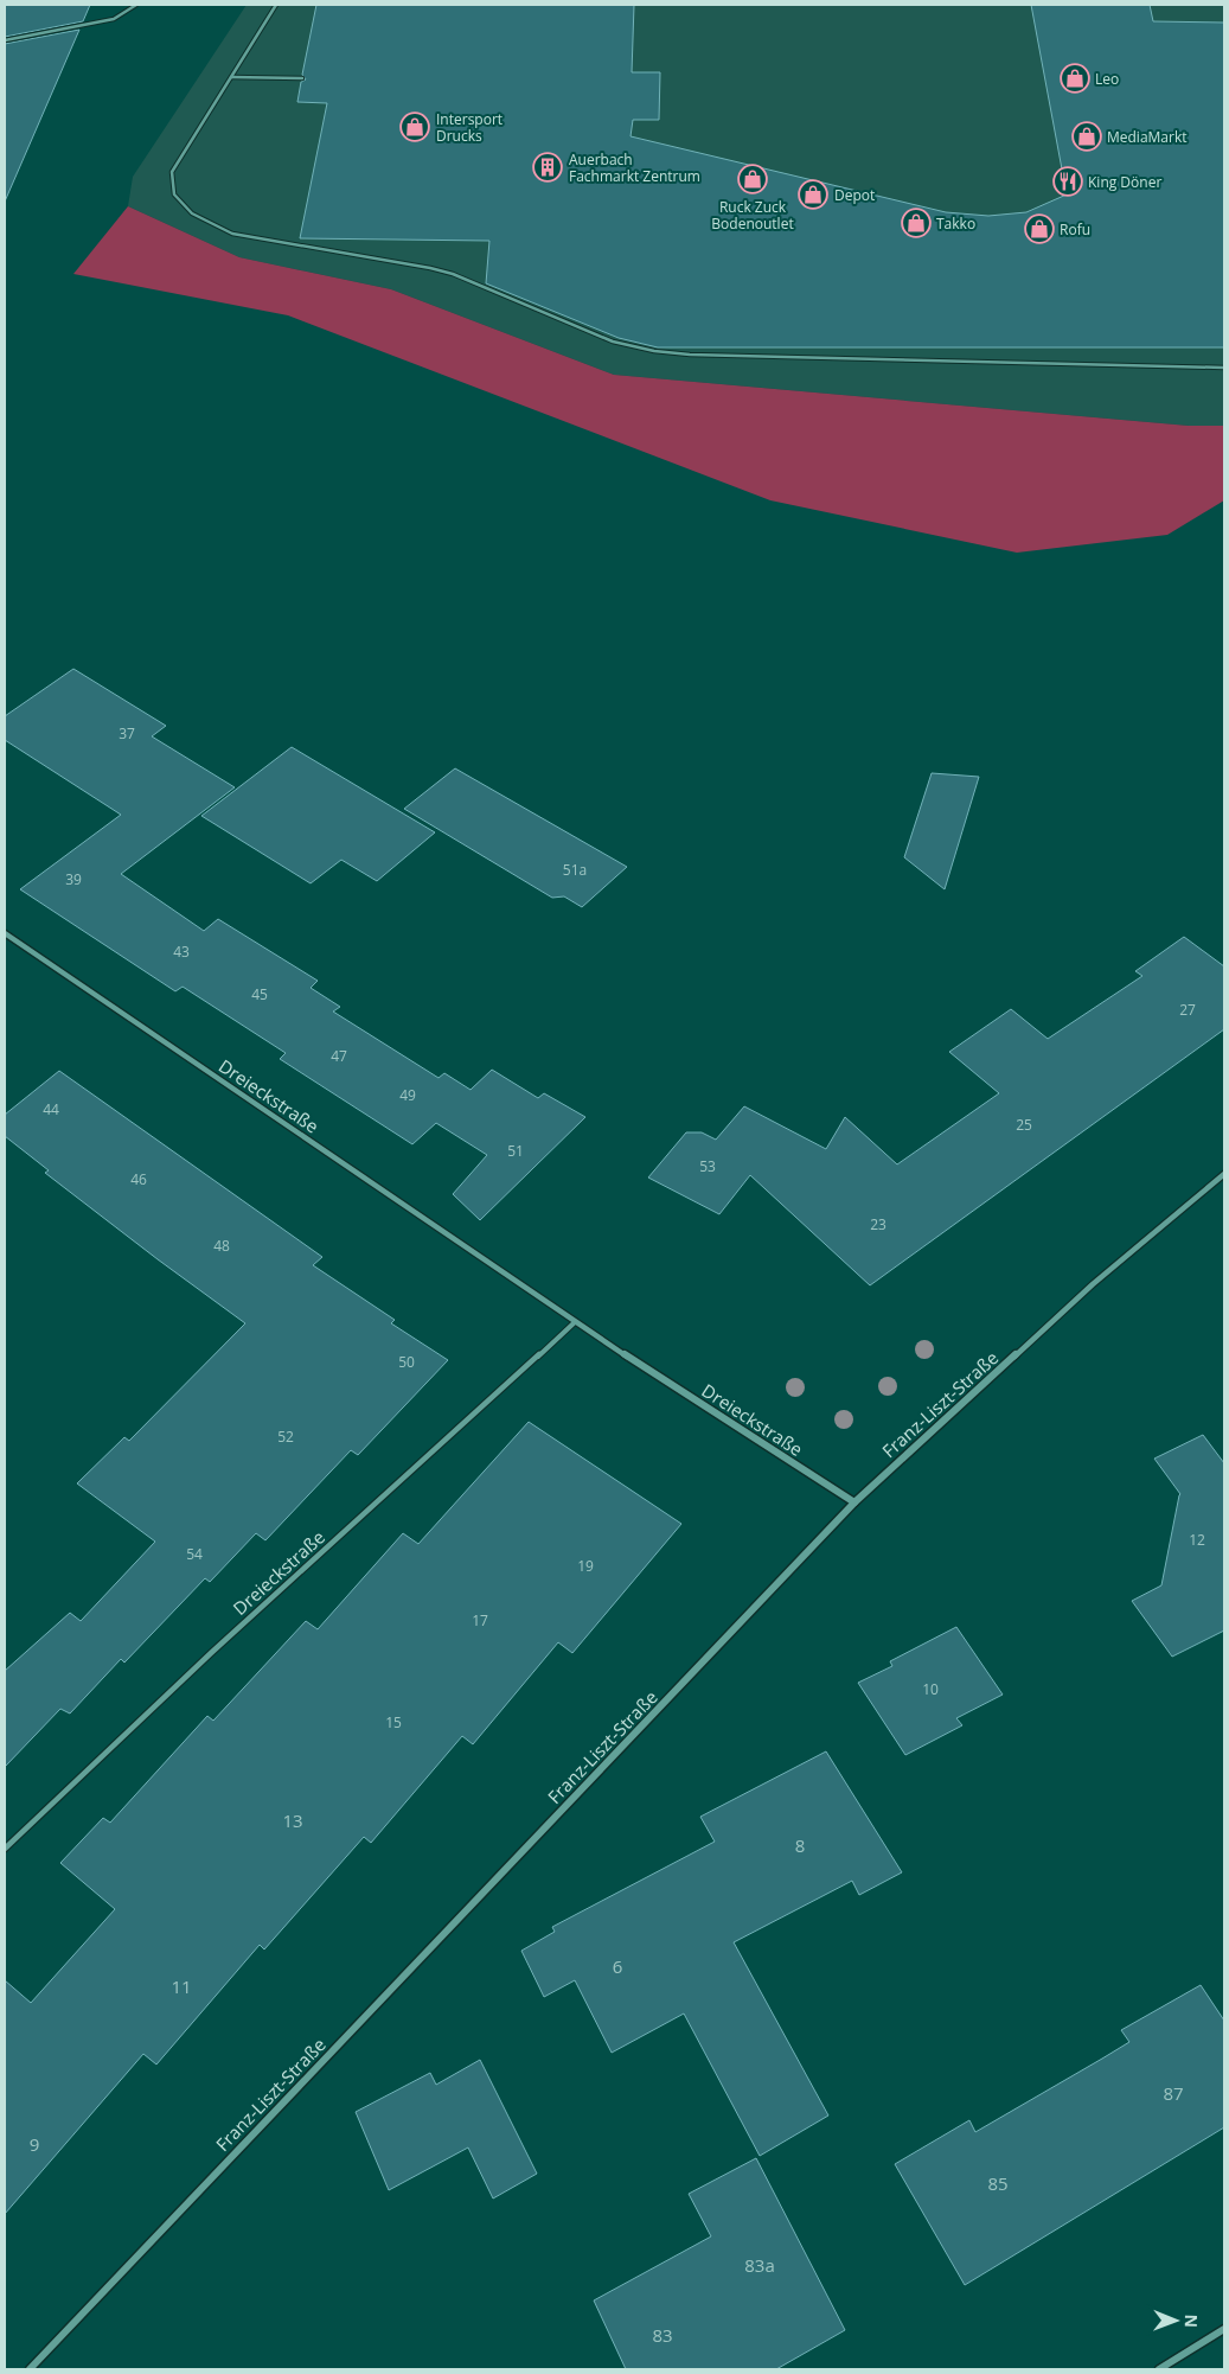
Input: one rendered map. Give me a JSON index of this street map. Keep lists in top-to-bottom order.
{
  "streets": {
    "street": ["Dreieckstraße", "Franz-Liszt-Straße"]
  },
  "crossings": [
    ["Dreieckstraße", "Franz-Liszt-Straße"]
  ],
  "places": {
    "shop": [
      "Leo",
      "Intersport Drucks",
      "MediaMarkt",
      "Ruck Zuck Bodenoutlet",
      "Depot",
      "Takko",
      "Rofu"
    ],
    "building": ["Auerbach Fachmarkt Zentrum"],
    "restaurant": ["King Döner"]
  },
  "house_numbers": [
    "37",
    "51a",
    "39",
    "43",
    "45",
    "27",
    "47",
    "49",
    "44",
    "25",
    "51",
    "53",
    "46",
    "23",
    "48",
    "50",
    "52",
    "12",
    "54",
    "19",
    "17",
    "10",
    "15",
    "13",
    "8",
    "6",
    "11",
    "87",
    "9",
    "85",
    "83a",
    "83"
  ],
  "north": "right"
}
